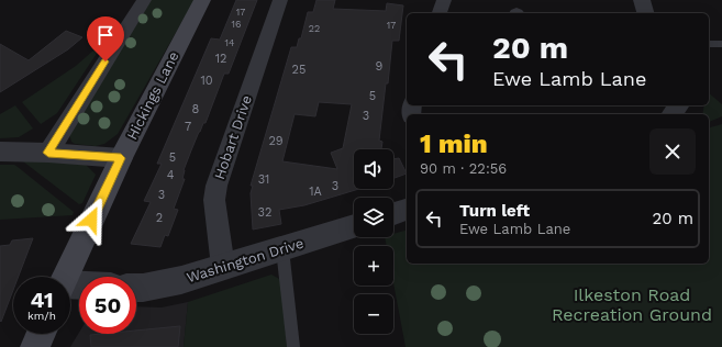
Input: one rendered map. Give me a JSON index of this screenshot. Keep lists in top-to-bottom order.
{
  "streets": {
    "main road": ["Hickings Lane"],
    "street": ["Hobart Drive", "Washington Drive"]
  },
  "crossings": [
    ["Hobart Drive", "Washington Drive"]
  ],
  "parks": ["Ilkeston Road Recreation Ground"],
  "house_numbers": [
    "17",
    "16",
    "17",
    "22",
    "14",
    "12",
    "9",
    "25",
    "10",
    "5",
    "8",
    "3",
    "7",
    "29",
    "5",
    "4",
    "31",
    "3",
    "1A",
    "3",
    "32",
    "2"
  ],
  "page": {
    "turn": ["20 m", "Ewe Lamb Lane"],
    "heading": ["1 min", "90 m · 22:56"],
    "map_buttons": ["+", "−"],
    "list": [
      {
        "name": "Turn left",
        "note": "Ewe Lamb Lane",
        "value": "20 m"
      }
    ],
    "speed": "41 km/h",
    "limit": "50"
  }
}
